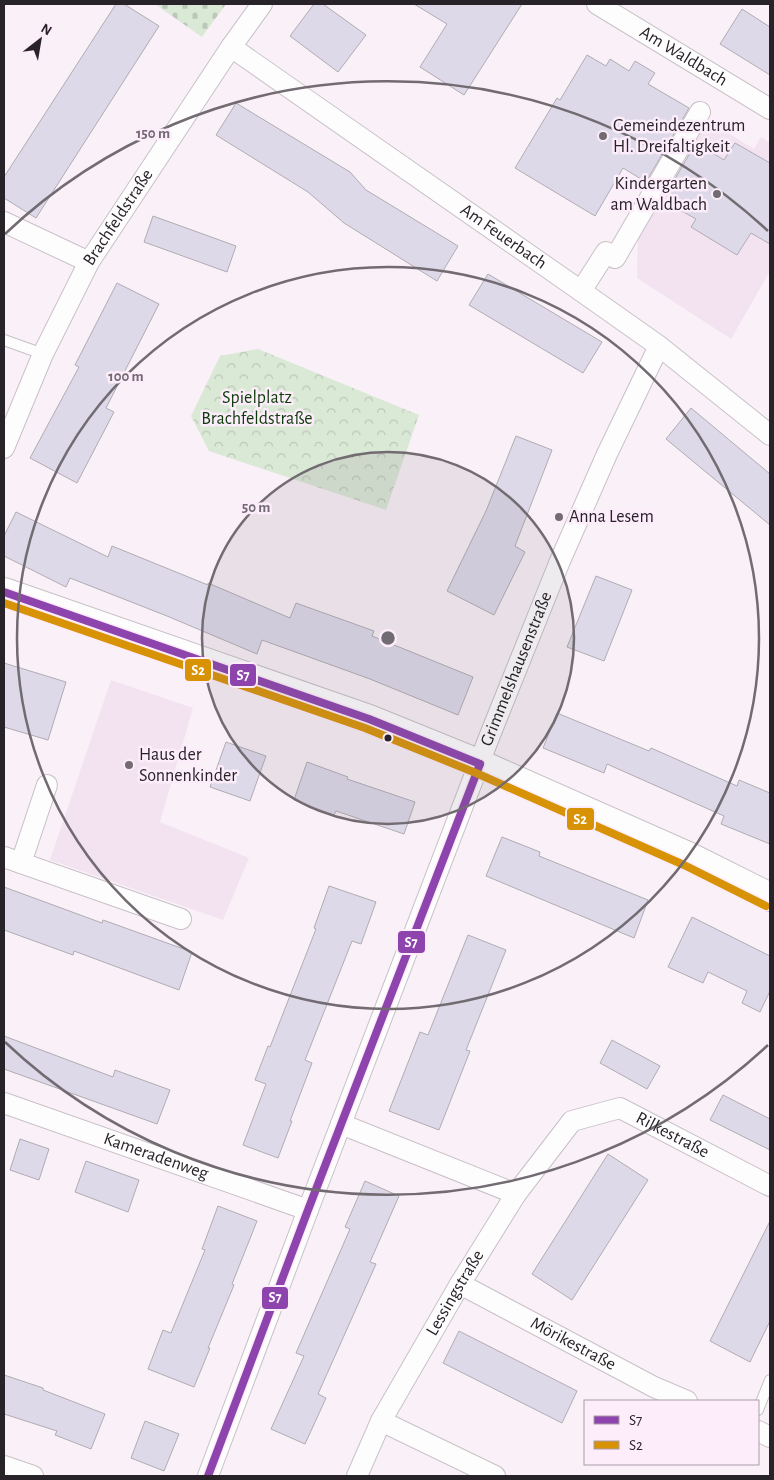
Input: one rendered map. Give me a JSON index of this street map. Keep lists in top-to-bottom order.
{
  "streets": {
    "street": [
      "Am Waldbach",
      "Brachfeldstraße",
      "Am Feuerbach",
      "Grimmelshausenstraße",
      "Rilkestraße",
      "Kameradenweg",
      "Lessingstraße",
      "Mörikestraße"
    ]
  },
  "crossings": [
    ["Brachfeldstraße", "Am Feuerbach"],
    ["Am Feuerbach", "Grimmelshausenstraße"],
    ["Grimmelshausenstraße", "Kameradenweg"],
    ["Rilkestraße", "Lessingstraße"],
    ["Lessingstraße", "Mörikestraße"]
  ],
  "parks": ["Spielplatz Brachfeldstraße"],
  "places": [
    "Gemeindezentrum Hl. Dreifaltigkeit",
    "Kindergarten am Waldbach",
    "Anna Lesem",
    "Haus der Sonnenkinder"
  ],
  "lines": ["transit line S7", "transit line S2"],
  "legend": ["S7", "S2"],
  "north": "top right",
  "rings": ["150 m", "100 m", "50 m"]
}
